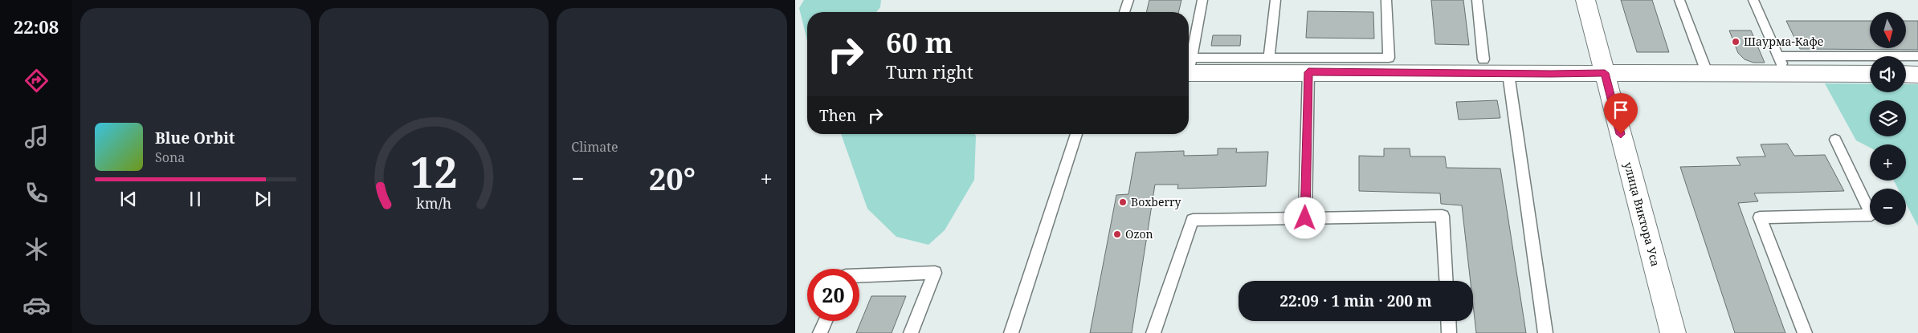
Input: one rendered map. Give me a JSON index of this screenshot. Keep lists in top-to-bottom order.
{
  "streets": {
    "street": ["улица Виктора Уса"]
  },
  "places": ["Шаурма-Кафе", "Boxberry", "Ozon"],
  "north": "bottom",
  "page": {
    "tabs": "22:08",
    "tile": "Climate",
    "map_buttons": ["+", "−"],
    "turn": ["60 m", "Turn right"],
    "then": "Then",
    "song": ["Blue Orbit", "Sona"],
    "heat": ["−", "20°", "+"],
    "limit": "20",
    "trip": "22:09 · 1 min · 200 m",
    "gauge": ["12", "km/h"]
  }
}
